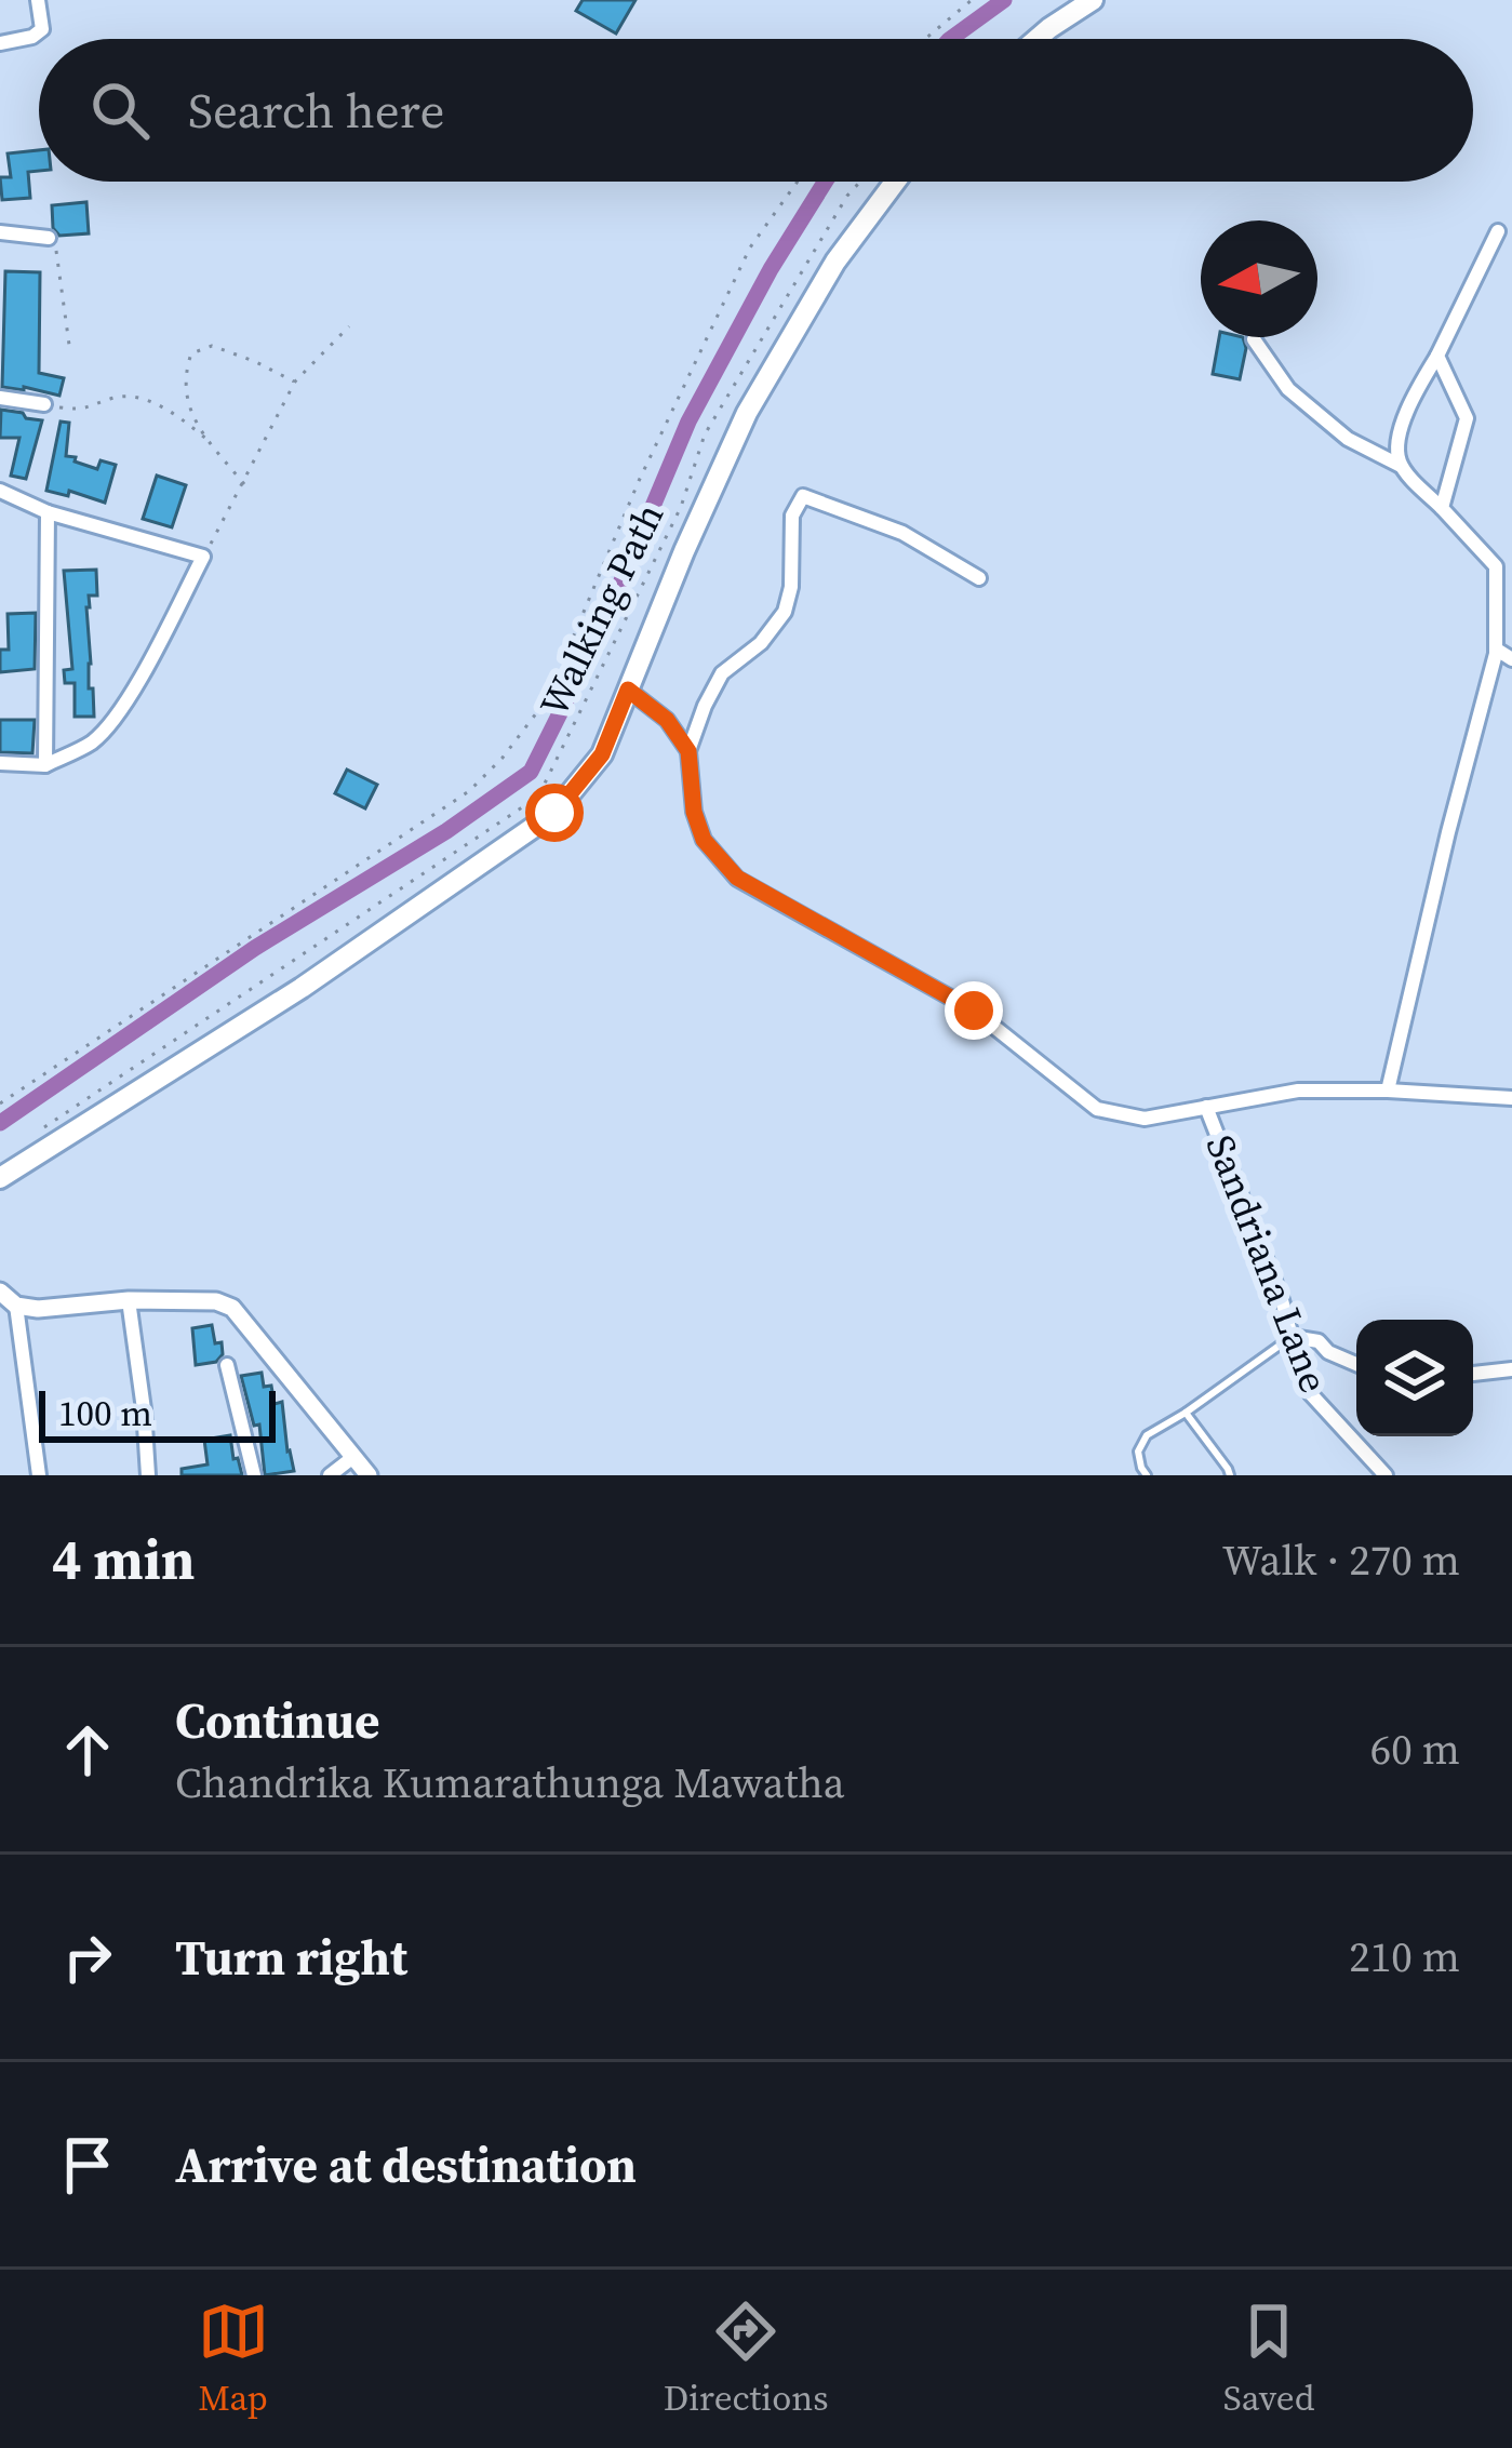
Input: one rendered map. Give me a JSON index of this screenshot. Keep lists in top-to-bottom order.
{
  "streets": {
    "street": ["Sandriana Lane"],
    "path": ["Walking Path"]
  },
  "scale_bar": "100 m",
  "north": "left",
  "page": {
    "search": "Search here",
    "scale": "100 m",
    "heading": ["4 min", "Walk · 270 m"],
    "list": [
      ["Continue", "Chandrika Kumarathunga Mawatha", "60 m"],
      ["Turn right", "210 m"],
      "Arrive at destination"
    ],
    "nav": ["Map", "Directions", "Saved"]
  }
}
